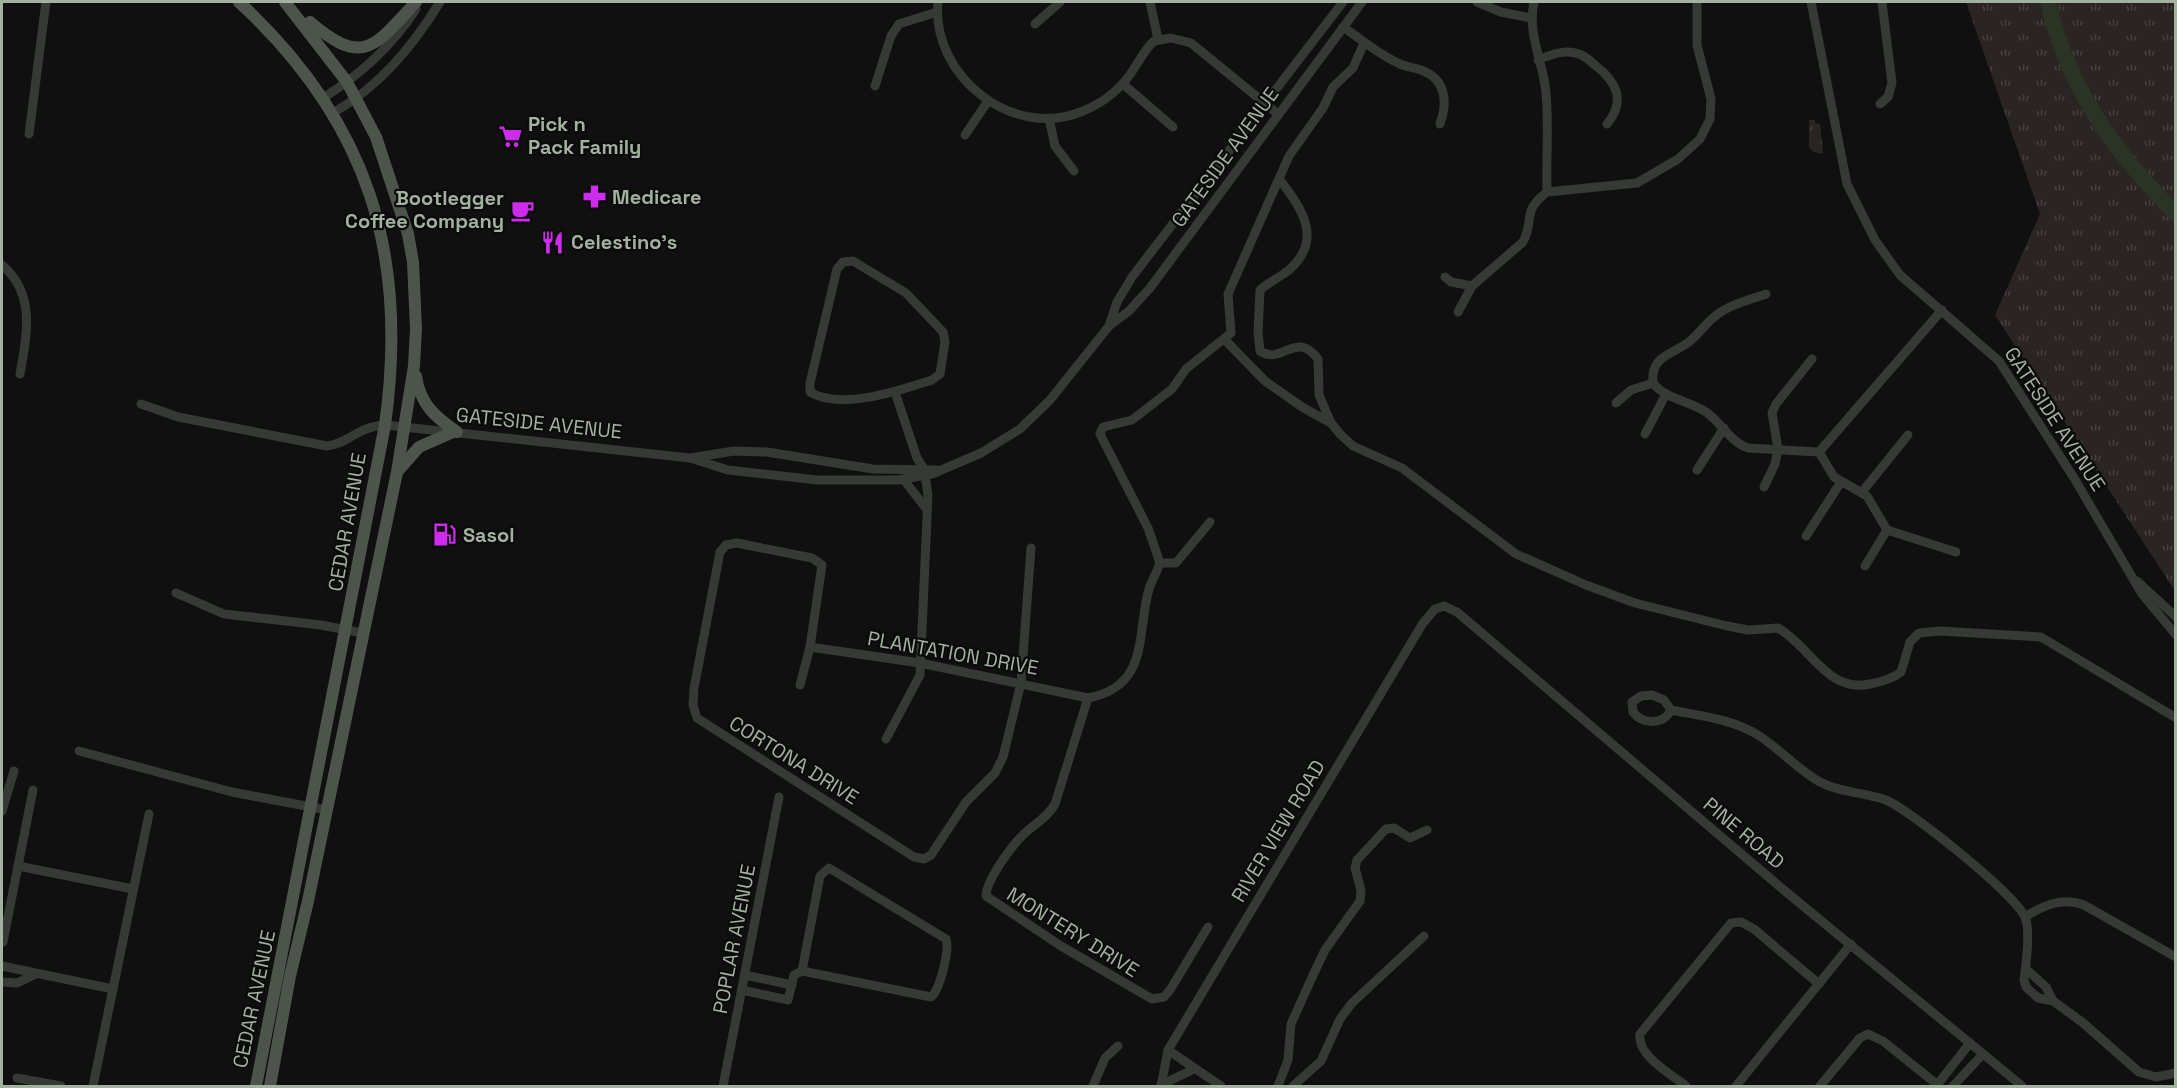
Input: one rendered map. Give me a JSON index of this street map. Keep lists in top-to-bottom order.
{
  "streets": {
    "main road": ["CEDAR AVENUE"],
    "street": [
      "GATESIDE AVENUE",
      "PLANTATION DRIVE",
      "CORTONA DRIVE",
      "RIVER VIEW ROAD",
      "PINE ROAD",
      "MONTERY DRIVE",
      "POPLAR AVENUE"
    ]
  },
  "crossings": [
    ["GATESIDE AVENUE", "CEDAR AVENUE"],
    ["PLANTATION DRIVE", "CORTONA DRIVE"],
    ["PLANTATION DRIVE", "MONTERY DRIVE"],
    ["RIVER VIEW ROAD", "PINE ROAD"]
  ],
  "places": {
    "supermarket": ["Pick n Pack Family"],
    "pharmacy": ["Medicare"],
    "cafe": ["Bootlegger Coffee Company"],
    "restaurant": ["Celestino's"],
    "fuel station": ["Sasol"]
  }
}
